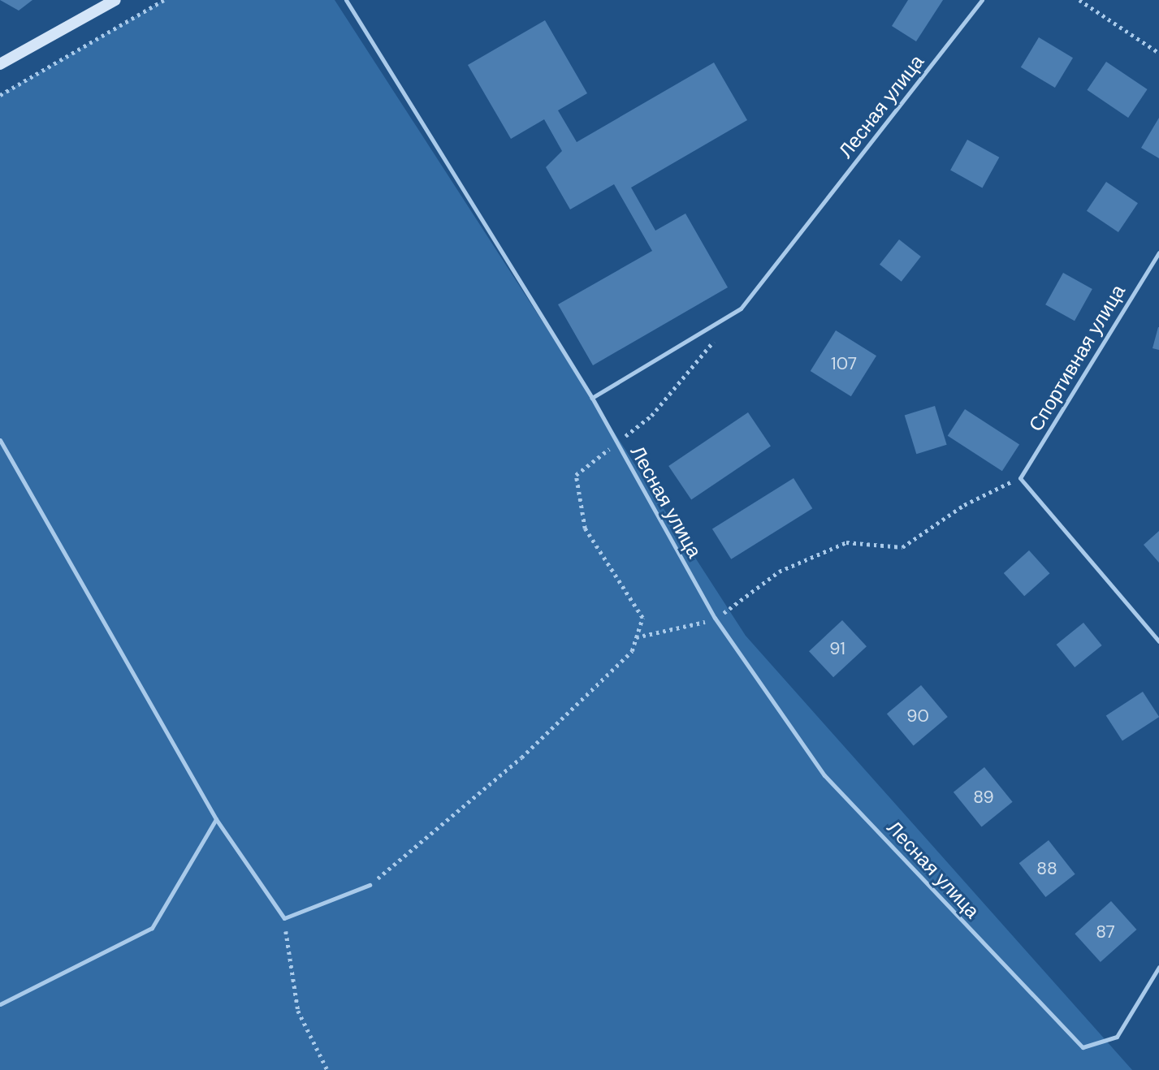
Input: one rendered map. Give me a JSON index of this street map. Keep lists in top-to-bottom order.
{
  "streets": {
    "lane": ["Лесная улица", "Спортивная улица"]
  },
  "house_numbers": [
    "107",
    "91",
    "90",
    "89",
    "88",
    "87"
  ]
}
